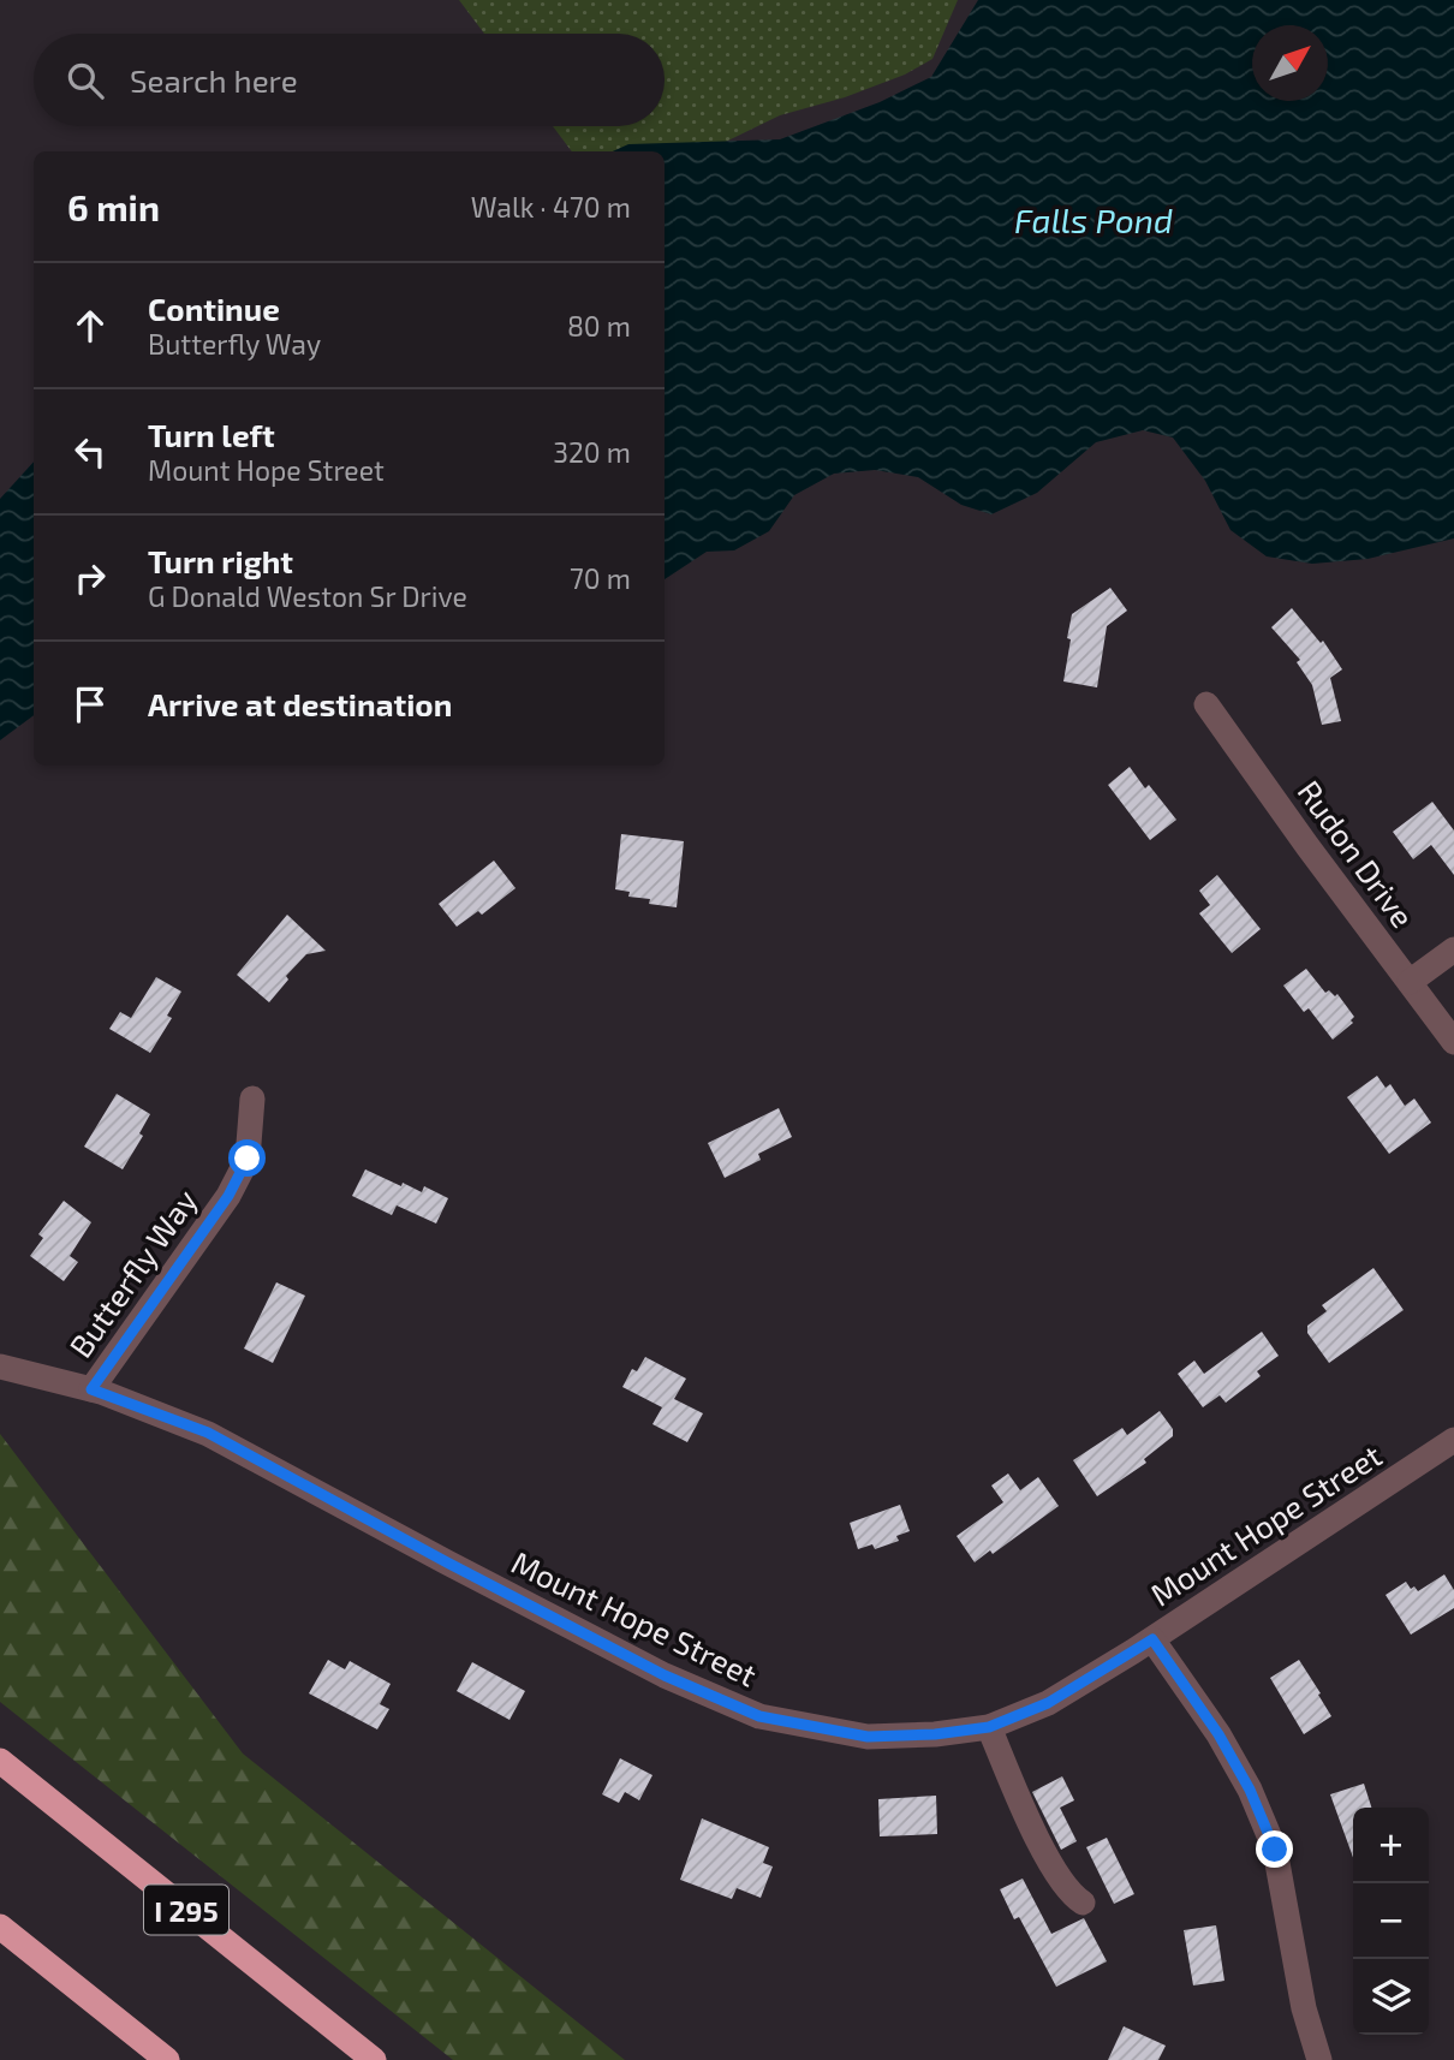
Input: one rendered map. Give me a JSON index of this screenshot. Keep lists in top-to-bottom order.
{
  "streets": {
    "highway": ["I 295"],
    "street": ["Rudon Drive", "Butterfly Way", "Mount Hope Street"]
  },
  "crossings": [
    ["Butterfly Way", "Mount Hope Street"]
  ],
  "water": ["Falls Pond"],
  "north": "top right",
  "page": {
    "search": "Search here",
    "heading": ["6 min", "Walk · 470 m"],
    "list": [
      ["Continue", "Butterfly Way", "80 m"],
      ["Turn left", "Mount Hope Street", "320 m"],
      ["Turn right", "G Donald Weston Sr Drive", "70 m"],
      "Arrive at destination"
    ],
    "map_buttons": ["+", "−"]
  }
}
